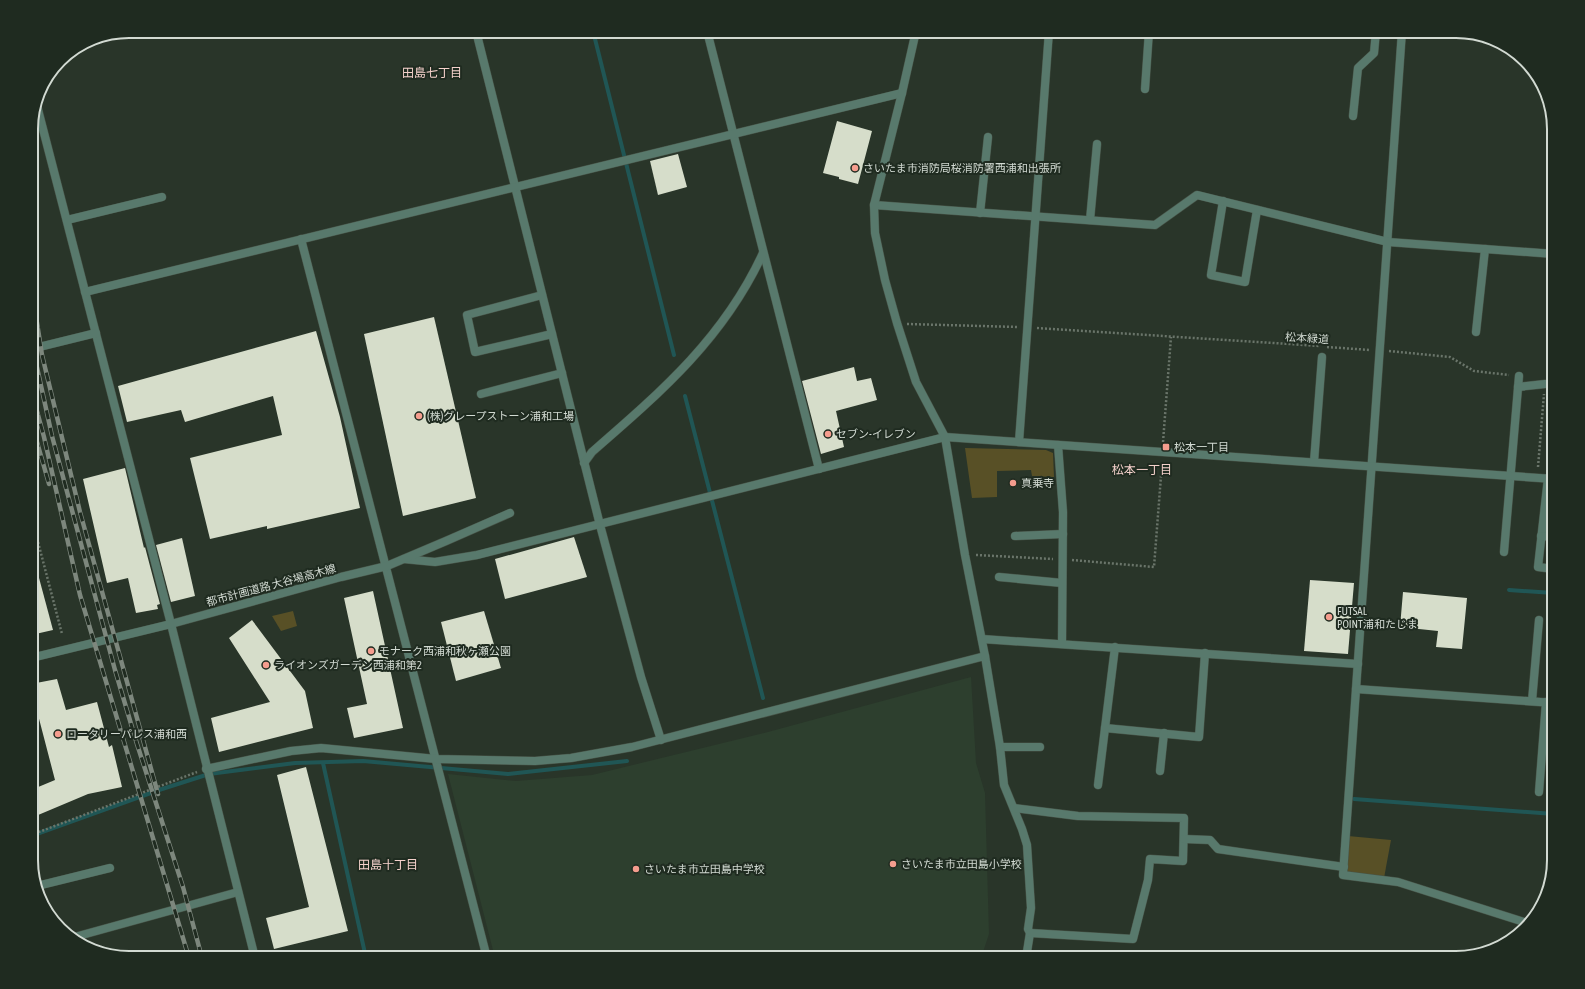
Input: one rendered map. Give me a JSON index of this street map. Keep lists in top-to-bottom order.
{
  "streets": {
    "street": ["都市計画道路 大谷場高木線"],
    "path": ["松本緑道"]
  },
  "districts": ["田島七丁目", "松本一丁目", "田島十丁目"],
  "places": {
    "other": [
      "さいたま市消防局桜消防署西浦和出張所",
      "(株)グレープストーン浦和工場",
      "セブン-イレブン",
      "真乗寺",
      "FUTSAL POINT浦和たじま",
      "モナーク西浦和秋ヶ瀬公園",
      "ライオンズガーデン西浦和第2",
      "ロータリーパレス浦和西",
      "さいたま市立田島小学校",
      "さいたま市立田島中学校"
    ],
    "transit": ["松本一丁目"]
  }
}
